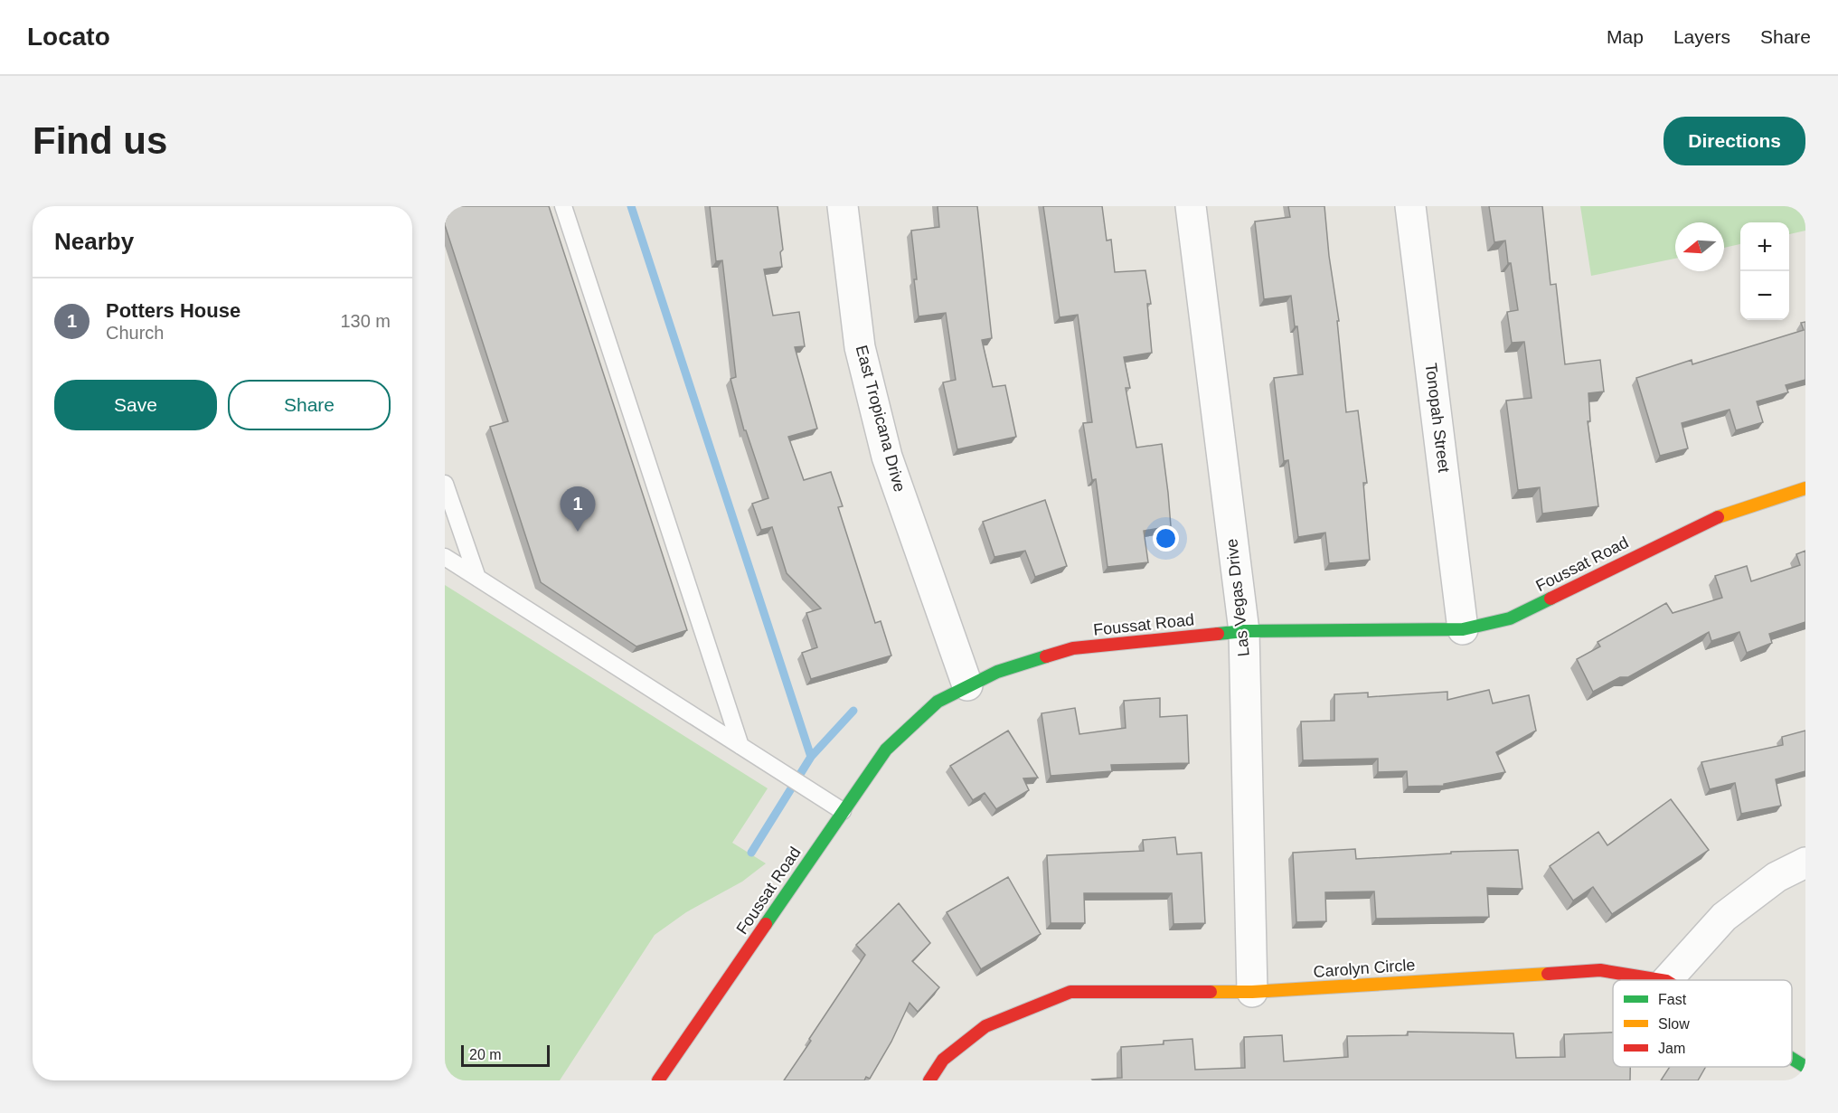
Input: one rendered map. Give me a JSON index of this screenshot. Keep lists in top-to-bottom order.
{
  "streets": {
    "main road": ["Foussat Road", "Carolyn Circle"],
    "street": ["Tonopah Street", "East Tropicana Drive", "Las Vegas Drive"]
  },
  "crossings": [
    ["Tonopah Street", "Foussat Road"],
    ["East Tropicana Drive", "Foussat Road"],
    ["Foussat Road", "Las Vegas Drive"],
    ["Las Vegas Drive", "Carolyn Circle"]
  ],
  "legend": ["Fast", "Slow", "Jam"],
  "scale_bar": "20 m",
  "north": "left",
  "page": {
    "header": "Locato",
    "nav": ["Map", "Layers", "Share"],
    "buttons": [
      "Directions",
      ["Save", "Share"]
    ],
    "title": "Find us",
    "heading": "Nearby",
    "map_buttons": ["+", "−"],
    "list": [
      {
        "mark": "1",
        "name": "Potters House",
        "note": "Church",
        "value": "130 m"
      }
    ],
    "pins": "1",
    "scale": "20 m"
  }
}
